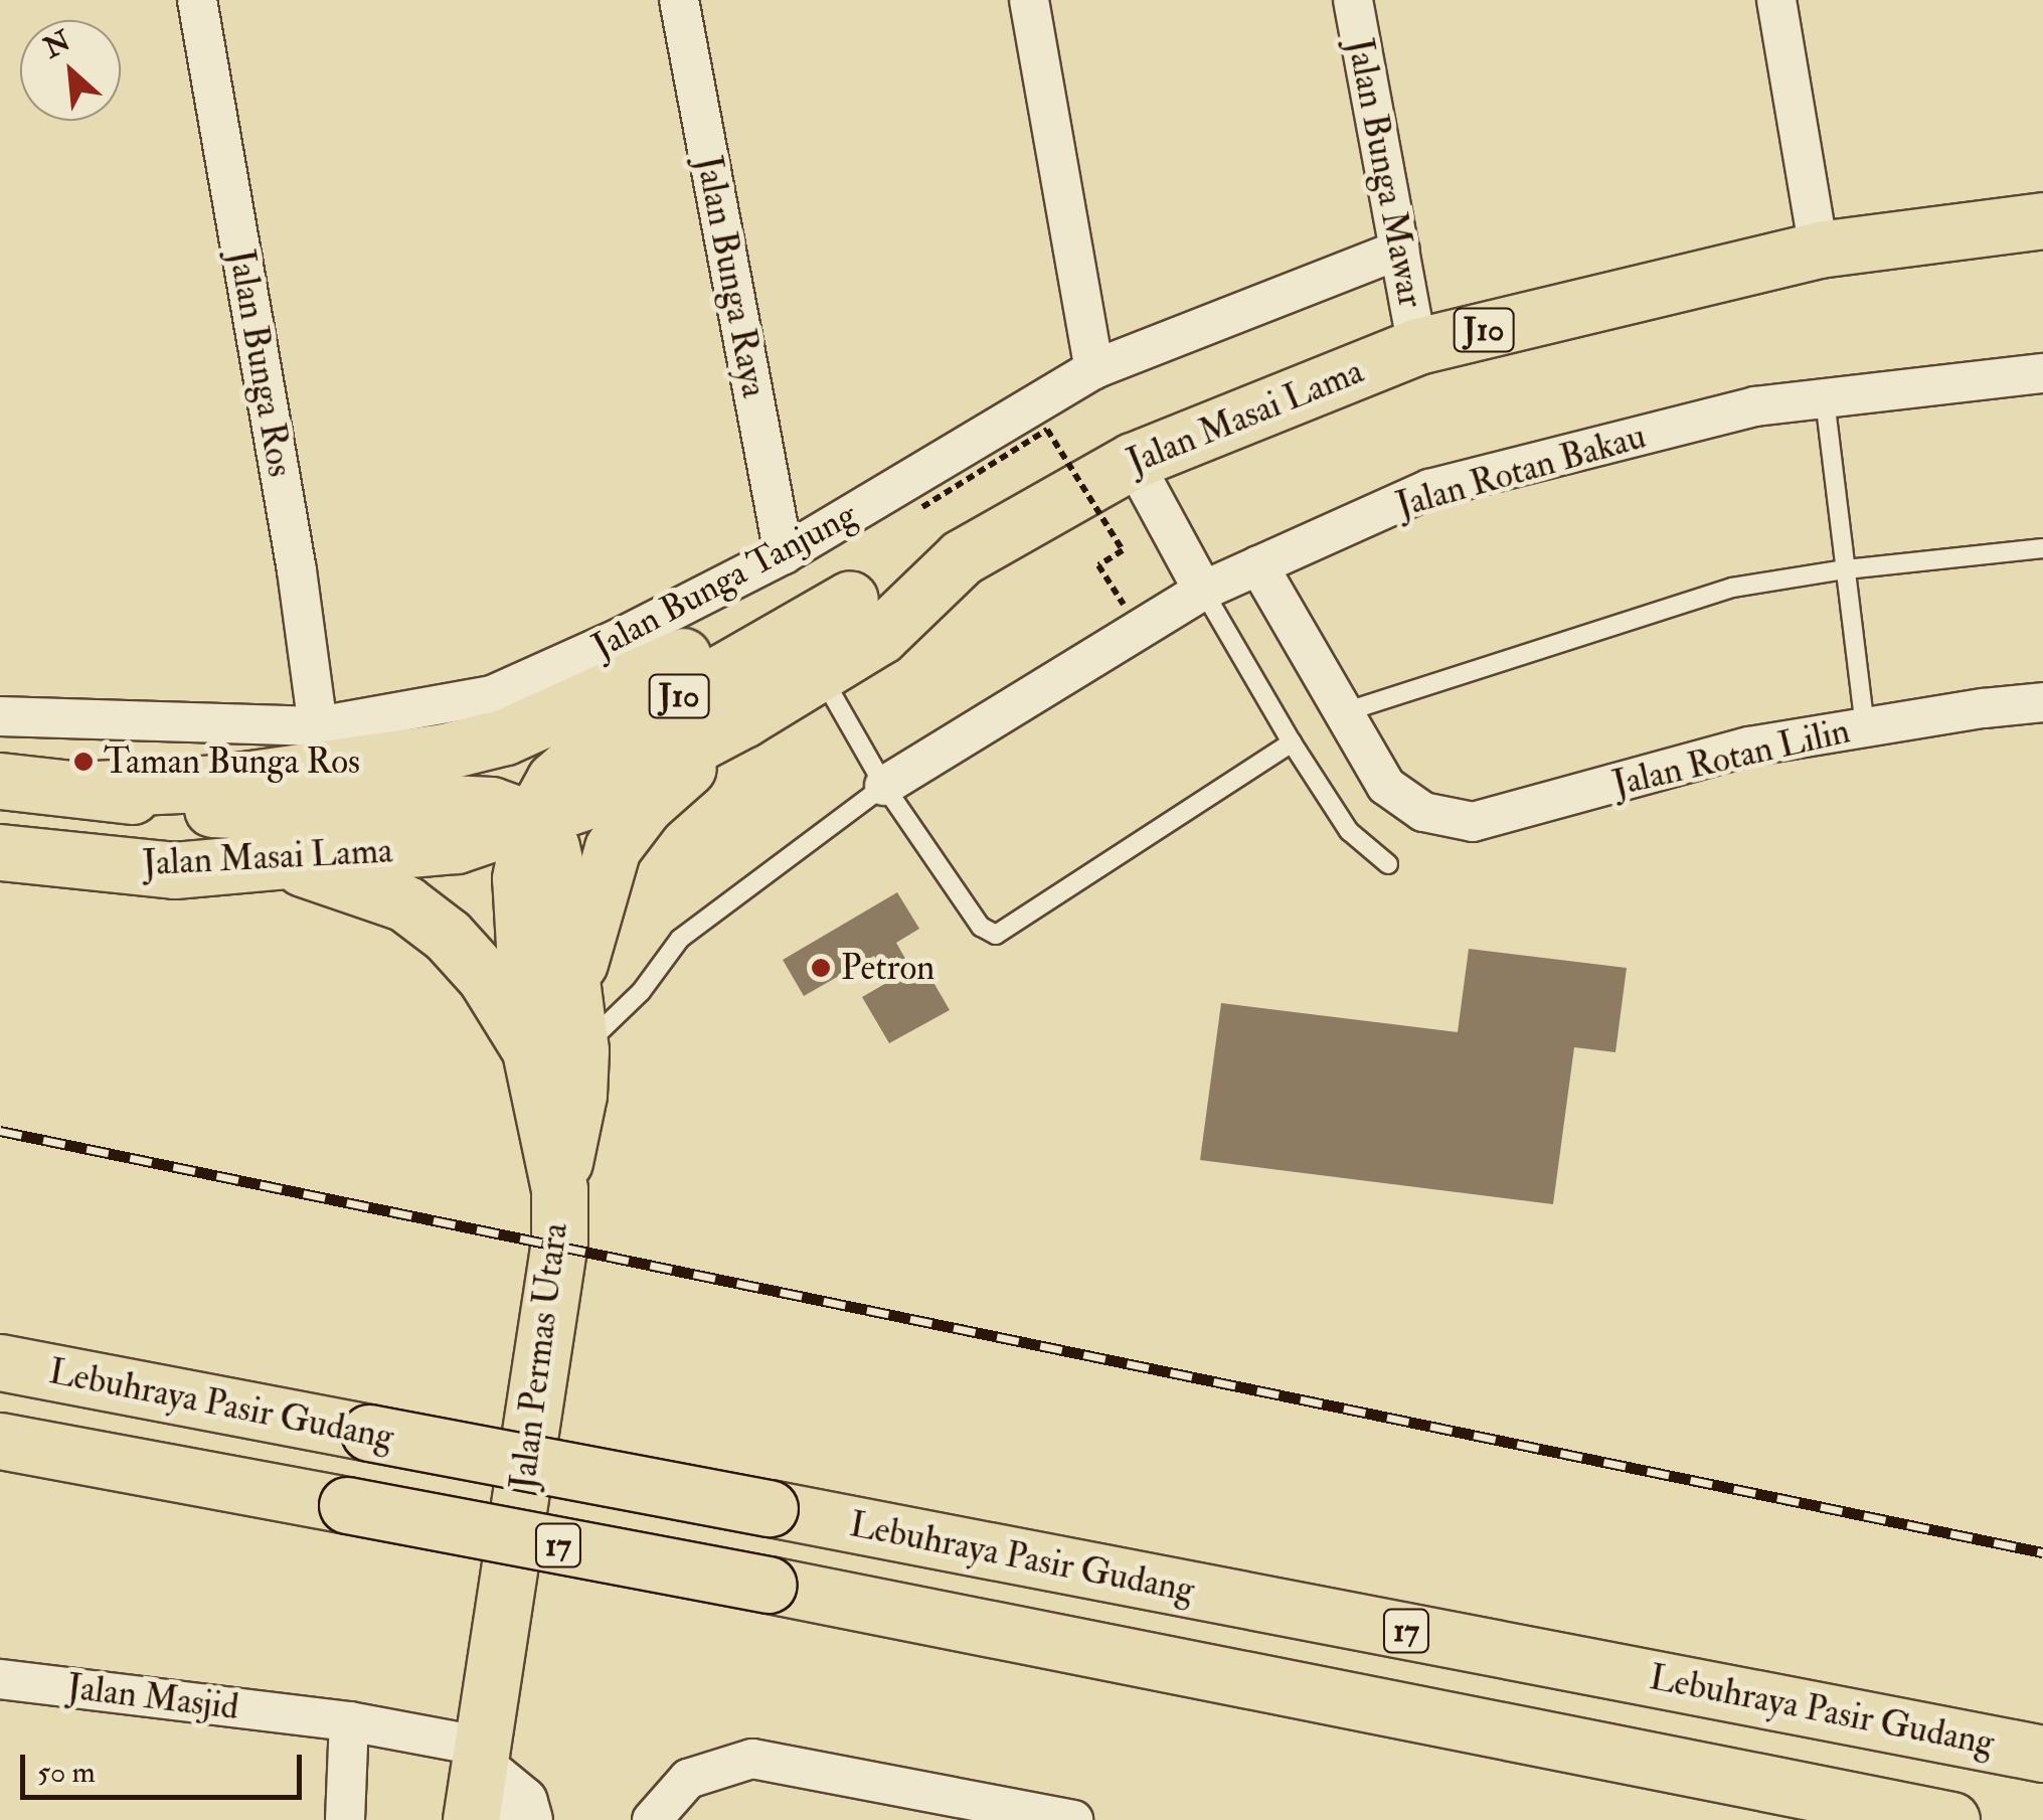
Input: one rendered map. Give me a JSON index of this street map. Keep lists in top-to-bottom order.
{
  "streets": {
    "main road": [
      "J10",
      "Jalan Masai Lama",
      "Jalan Permas Utara",
      "Lebuhraya Pasir Gudang",
      "17"
    ],
    "street": [
      "Jalan Bunga Mawar",
      "Jalan Bunga Raya",
      "Jalan Bunga Ros",
      "Jalan Rotan Bakau",
      "Jalan Bunga Tanjung",
      "Jalan Rotan Lilin",
      "Jalan Masjid"
    ]
  },
  "crossings": [
    ["Jalan Bunga Mawar", "Jalan Masai Lama"],
    ["Jalan Bunga Mawar", "Jalan Bunga Tanjung"],
    ["Jalan Bunga Raya", "Jalan Bunga Tanjung"],
    ["J10", "Jalan Masai Lama"],
    ["J10", "Jalan Permas Utara"],
    ["Jalan Bunga Ros", "Jalan Bunga Tanjung"],
    ["Jalan Masai Lama", "Jalan Permas Utara"],
    ["Jalan Permas Utara", "Jalan Masjid"]
  ],
  "places": ["Taman Bunga Ros", "Petron"],
  "scale_bar": "50 m",
  "north": "top left"
}
